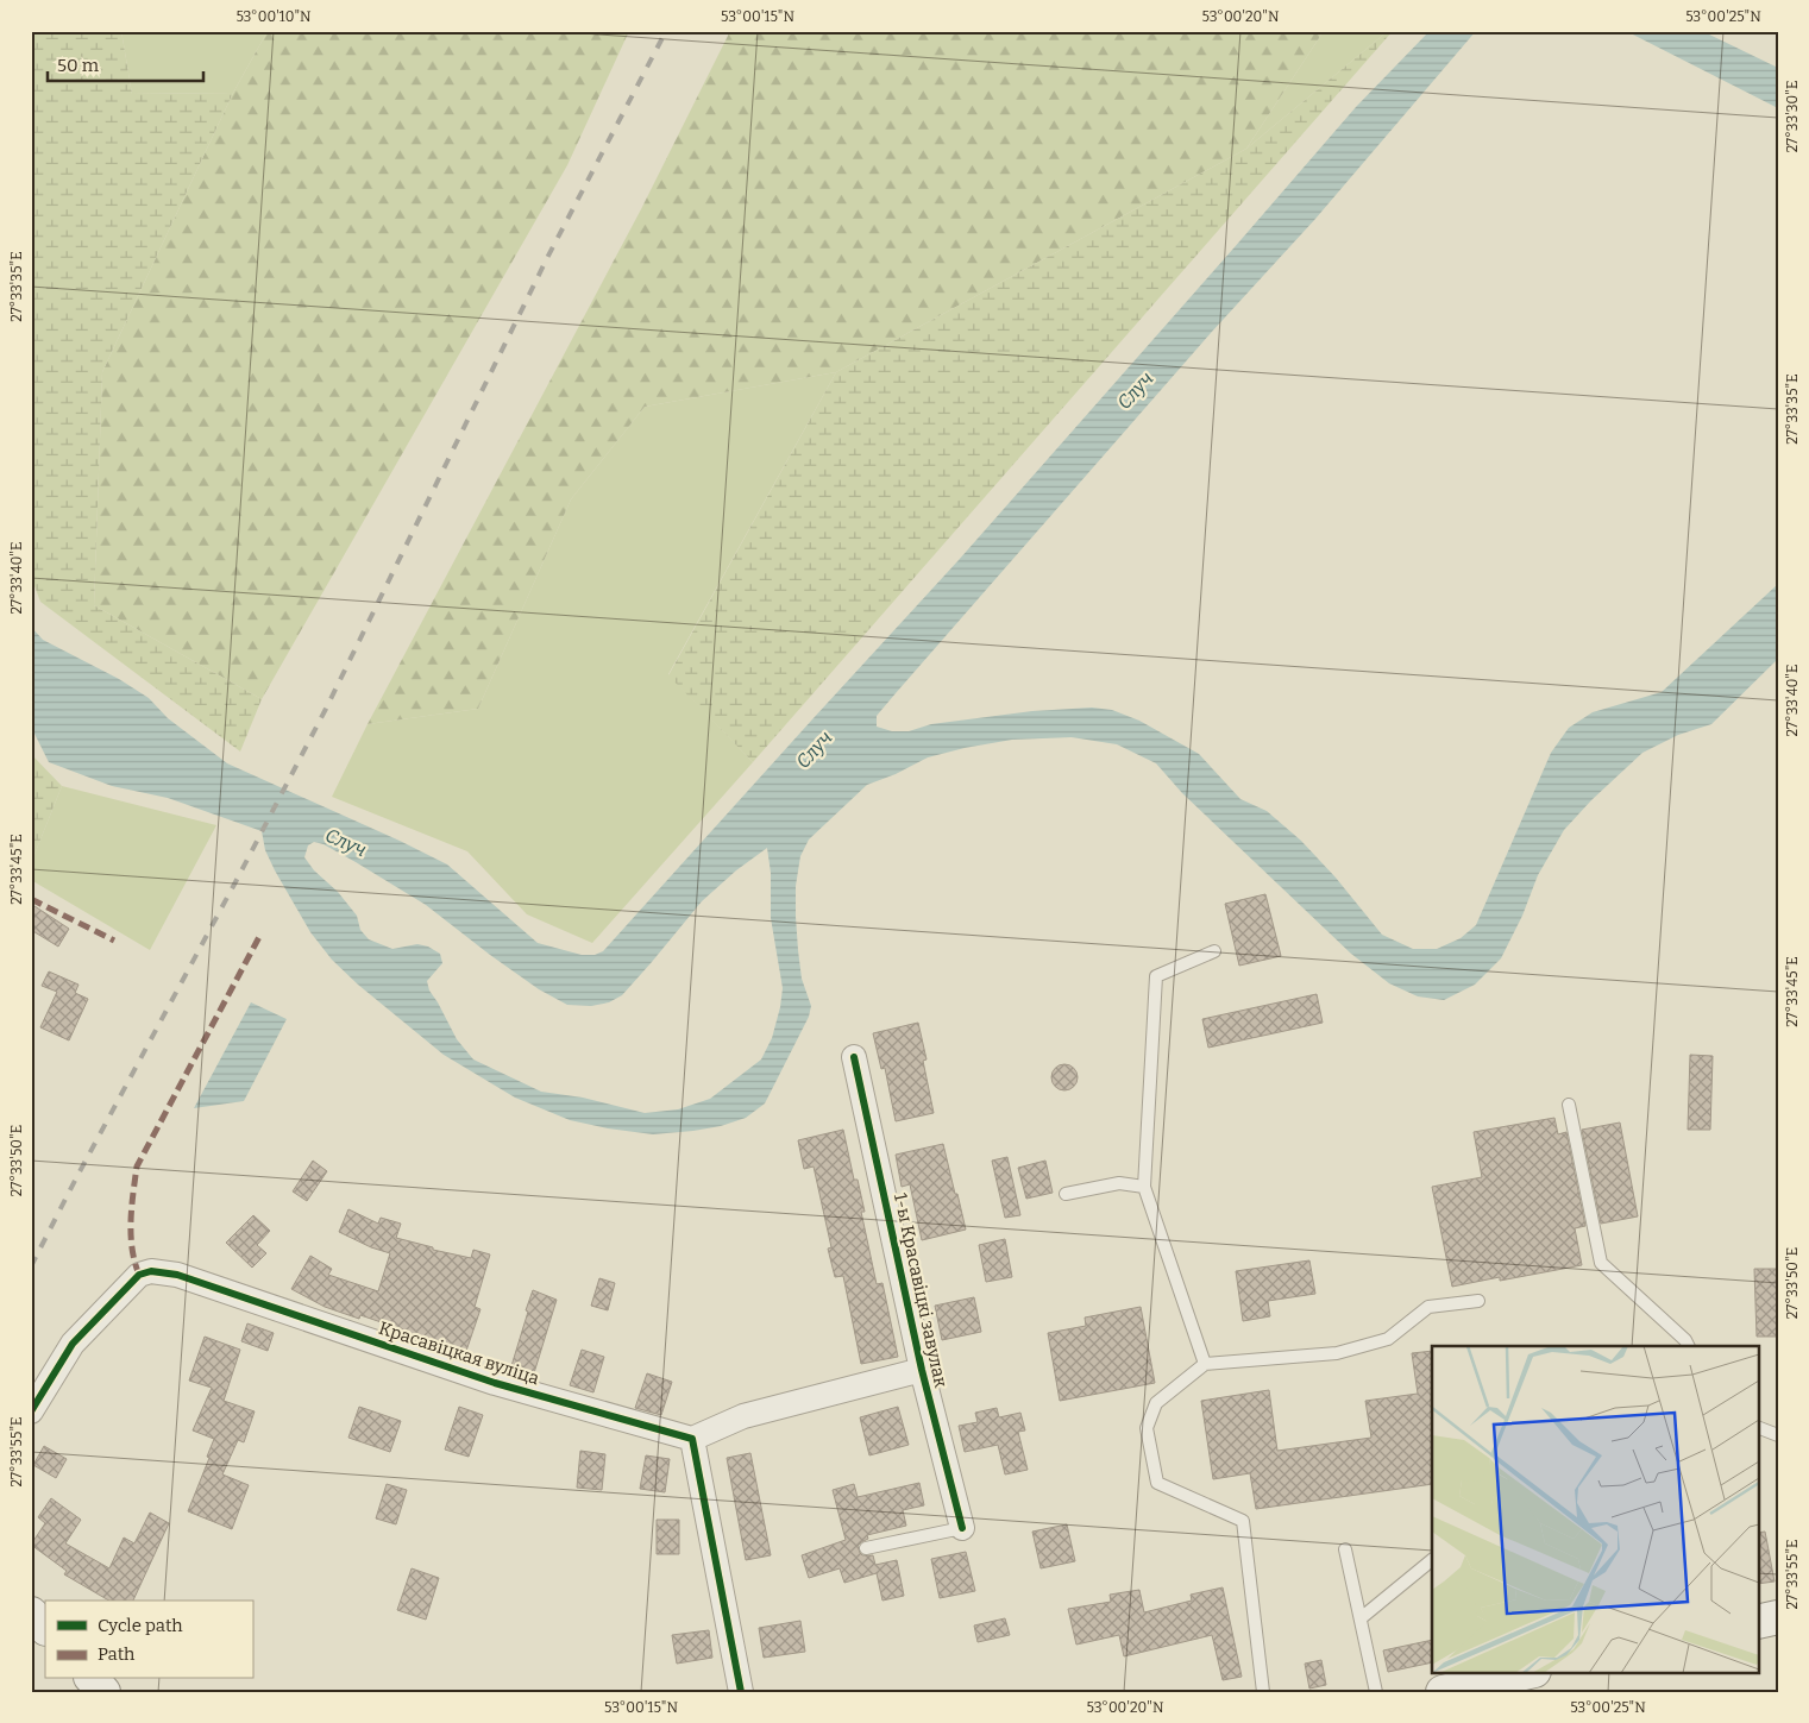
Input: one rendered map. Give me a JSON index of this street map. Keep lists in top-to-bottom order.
{
  "streets": {
    "street": ["1-ы Красавіцкі завулак", "Красавіцкая вуліца"]
  },
  "crossings": [
    ["1-ы Красавіцкі завулак", "Красавіцкая вуліца"]
  ],
  "water": ["Случ"],
  "legend": ["Cycle path", "Path"],
  "scale_bar": "50 m",
  "coordinates": [
    "53°00'10\"N",
    "53°00'15\"N",
    "53°00'20\"N",
    "53°00'25\"N",
    "27°33'30\"E",
    "27°33'35\"E",
    "27°33'40\"E",
    "27°33'45\"E",
    "27°33'50\"E",
    "27°33'55\"E"
  ]
}
